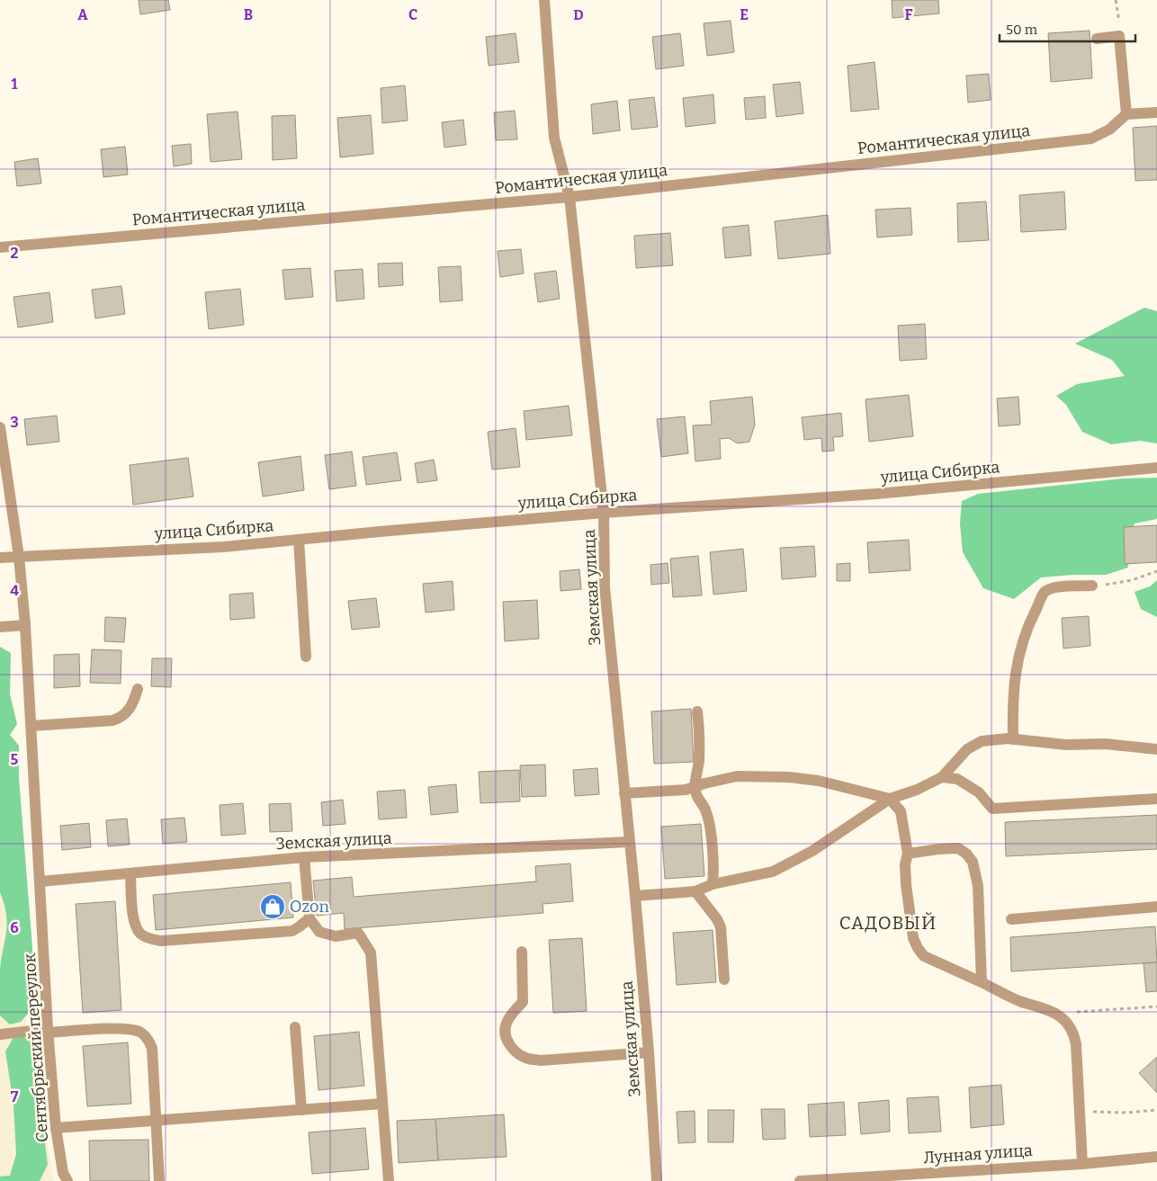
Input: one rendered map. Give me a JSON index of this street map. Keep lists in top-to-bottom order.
{
  "streets": {
    "street": [
      "Романтическая улица",
      "улица Сибирка",
      "Земская улица",
      "Сентябрьский переулок",
      "Лунная улица"
    ]
  },
  "crossings": [
    ["Романтическая улица", "Земская улица"],
    ["улица Сибирка", "Земская улица"],
    ["улица Сибирка", "Сентябрьский переулок"],
    ["Земская улица", "Сентябрьский переулок"]
  ],
  "districts": ["САДОВЫЙ"],
  "places": {
    "shop": ["Ozon"]
  },
  "scale_bar": "50 m",
  "grid": {
    "columns": [
      "A",
      "B",
      "C",
      "D",
      "E",
      "F"
    ],
    "rows": [
      "1",
      "2",
      "3",
      "4",
      "5",
      "6",
      "7"
    ]
  }
}
